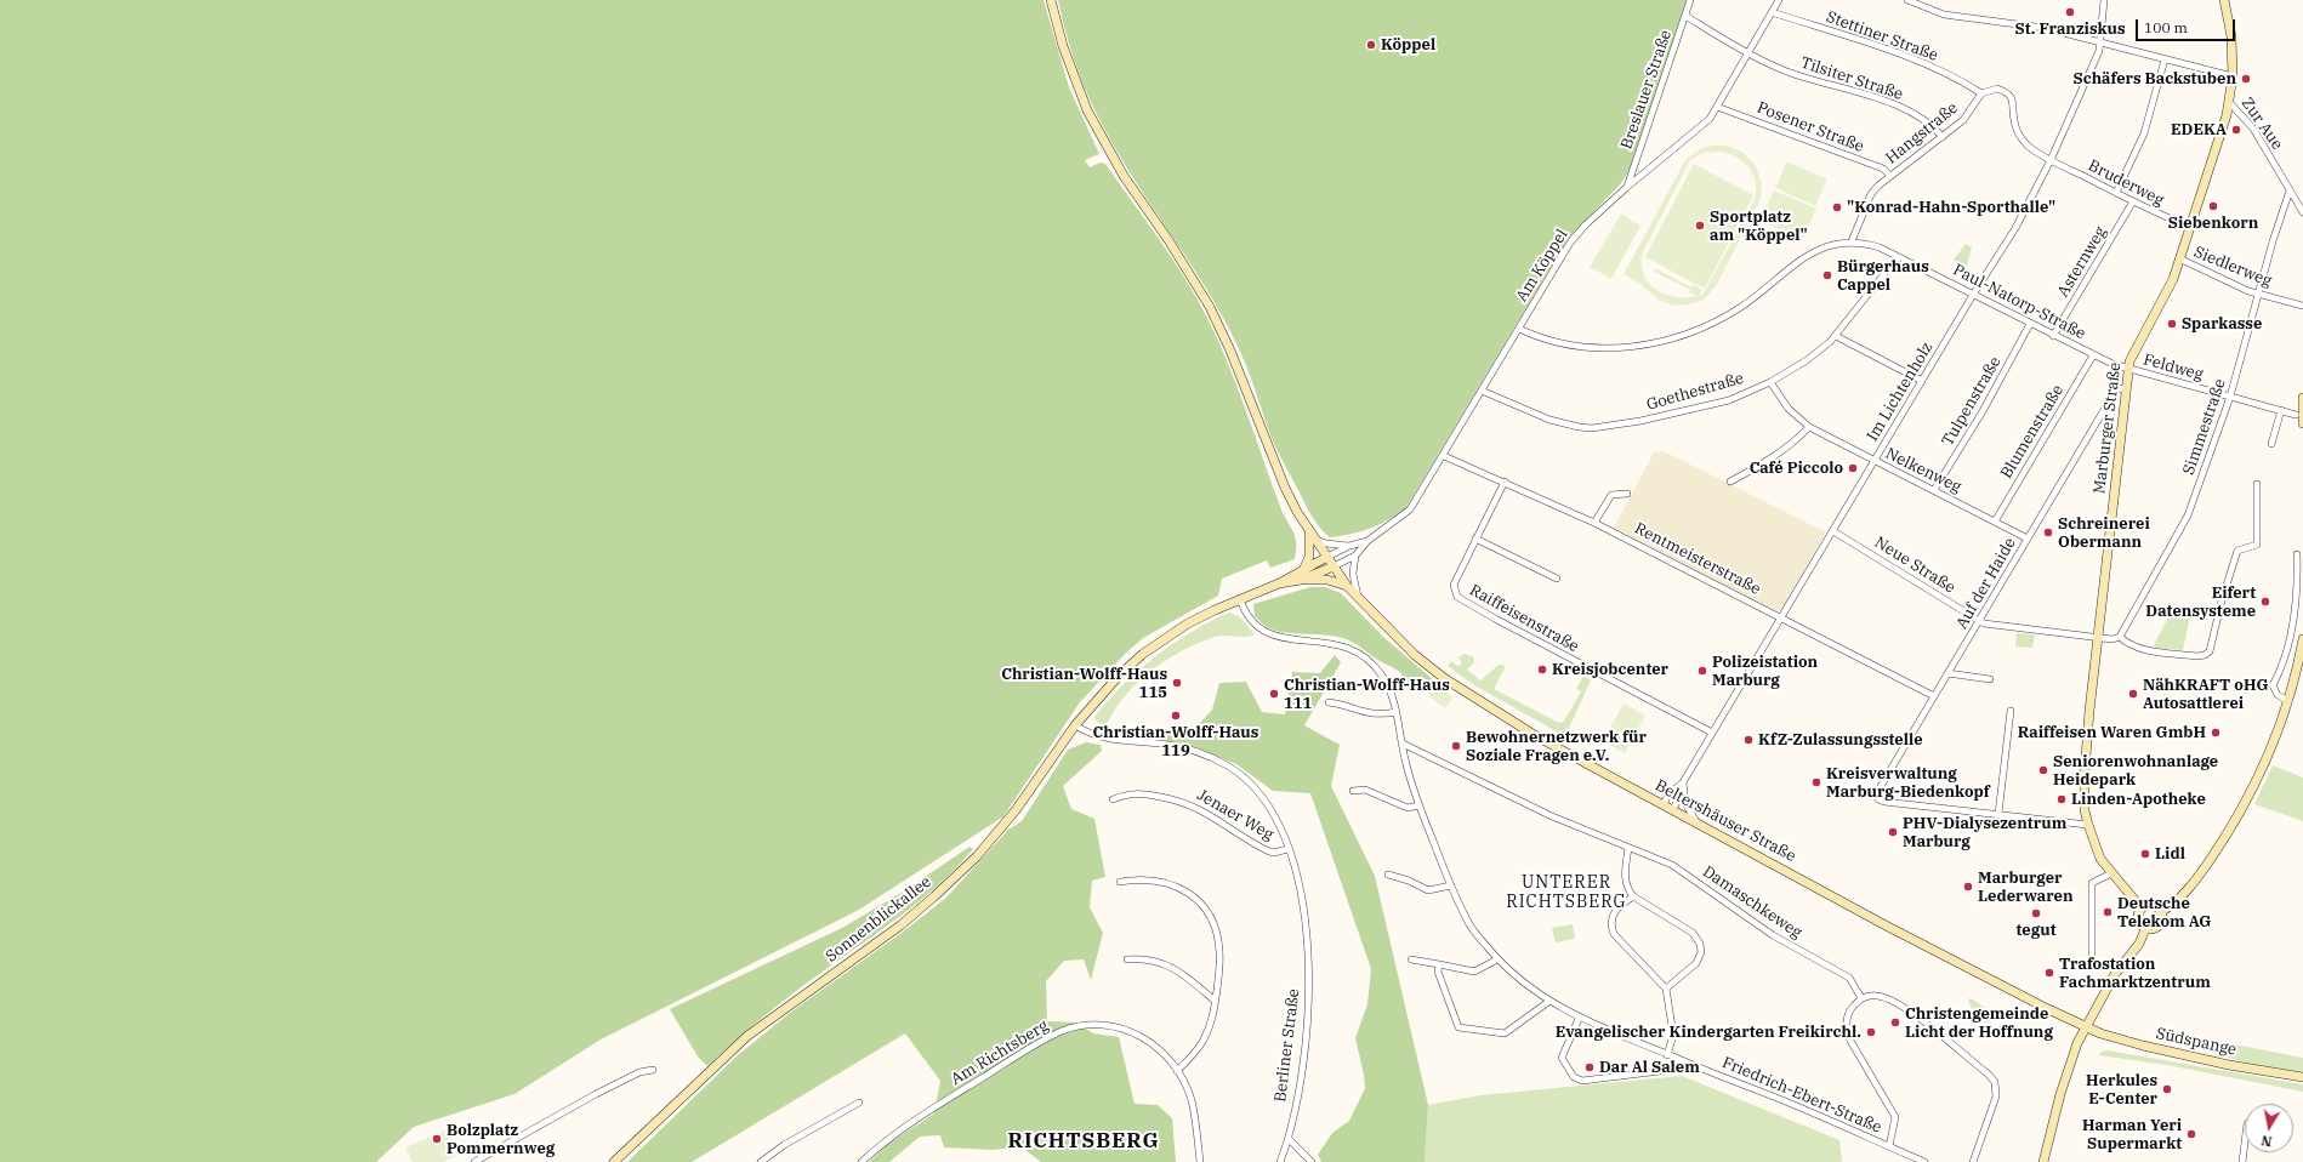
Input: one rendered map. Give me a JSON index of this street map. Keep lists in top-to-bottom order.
{
  "streets": {
    "main road": [
      "Marburger Straße",
      "Beltershäuser Straße",
      "Sonnenblickallee",
      "Südspange"
    ],
    "street": [
      "Stettiner Straße",
      "Tilsiter Straße",
      "Breslauer Straße",
      "Zur Aue",
      "Posener Straße",
      "Hangstraße",
      "Bruderweg",
      "Asternweg",
      "Am Köppel",
      "Siedlerweg",
      "Paul-Natorp-Straße",
      "Feldweg",
      "Goethestraße",
      "Im Lichtenholz",
      "Tulpenstraße",
      "Simmestraße",
      "Blumenstraße",
      "Nelkenweg",
      "Rentmeisterstraße",
      "Neue Straße",
      "Auf der Haide",
      "Raiffeisenstraße",
      "Jenaer Weg",
      "Damaschkeweg",
      "Berliner Straße",
      "Am Richtsberg",
      "Friedrich-Ebert-Straße"
    ]
  },
  "crossings": [
    ["Stettiner Straße", "Hangstraße"],
    ["Stettiner Straße", "Am Köppel"],
    ["Tilsiter Straße", "Breslauer Straße"],
    ["Tilsiter Straße", "Hangstraße"],
    ["Tilsiter Straße", "Am Köppel"],
    ["Breslauer Straße", "Am Köppel"],
    ["Zur Aue", "Simmestraße"],
    ["Zur Aue", "Marburger Straße"],
    ["Posener Straße", "Hangstraße"],
    ["Posener Straße", "Am Köppel"],
    ["Hangstraße", "Paul-Natorp-Straße"],
    ["Bruderweg", "Asternweg"],
    ["Bruderweg", "Im Lichtenholz"],
    ["Bruderweg", "Marburger Straße"],
    ["Asternweg", "Paul-Natorp-Straße"],
    ["Am Köppel", "Goethestraße"],
    ["Am Köppel", "Rentmeisterstraße"],
    ["Am Köppel", "Beltershäuser Straße"],
    ["Am Köppel", "Sonnenblickallee"],
    ["Siedlerweg", "Simmestraße"],
    ["Siedlerweg", "Marburger Straße"],
    ["Paul-Natorp-Straße", "Feldweg"],
    ["Paul-Natorp-Straße", "Goethestraße"],
    ["Paul-Natorp-Straße", "Im Lichtenholz"],
    ["Paul-Natorp-Straße", "Tulpenstraße"],
    ["Paul-Natorp-Straße", "Marburger Straße"],
    ["Paul-Natorp-Straße", "Blumenstraße"],
    ["Feldweg", "Simmestraße"],
    ["Feldweg", "Marburger Straße"],
    ["Goethestraße", "Nelkenweg"],
    ["Im Lichtenholz", "Nelkenweg"],
    ["Im Lichtenholz", "Rentmeisterstraße"],
    ["Im Lichtenholz", "Neue Straße"],
    ["Im Lichtenholz", "Raiffeisenstraße"],
    ["Im Lichtenholz", "Beltershäuser Straße"],
    ["Tulpenstraße", "Nelkenweg"],
    ["Marburger Straße", "Neue Straße"],
    ["Marburger Straße", "Auf der Haide"],
    ["Blumenstraße", "Nelkenweg"],
    ["Nelkenweg", "Auf der Haide"],
    ["Rentmeisterstraße", "Auf der Haide"],
    ["Rentmeisterstraße", "Raiffeisenstraße"],
    ["Neue Straße", "Auf der Haide"],
    ["Jenaer Weg", "Berliner Straße"],
    ["Beltershäuser Straße", "Sonnenblickallee"],
    ["Beltershäuser Straße", "Südspange"],
    ["Damaschkeweg", "Friedrich-Ebert-Straße"],
    ["Sonnenblickallee", "Berliner Straße"],
    ["Sonnenblickallee", "Friedrich-Ebert-Straße"]
  ],
  "districts": ["UNTERER RICHTSBERG", "RICHTSBERG"],
  "places": [
    "St. Franziskus",
    "Köppel",
    "Schäfers Backstuben",
    "EDEKA",
    "Siebenkorn",
    "\"Konrad-Hahn-Sporthalle\"",
    "Sportplatz am \"Köppel\"",
    "Bürgerhaus Cappel",
    "Sparkasse",
    "Café Piccolo",
    "Schreinerei Obermann",
    "Eifert Datensysteme",
    "Kreisjobcenter",
    "Polizeistation Marburg",
    "Christian-Wolff-Haus 115",
    "Christian-Wolff-Haus 111",
    "NähKRAFT oHG Autosattlerei",
    "Christian-Wolff-Haus 119",
    "Raiffeisen Waren GmbH",
    "KfZ-Zulassungsstelle",
    "Bewohnernetzwerk für Soziale Fragen e.V.",
    "Seniorenwohnanlage Heidepark",
    "Kreisverwaltung Marburg-Biedenkopf",
    "Linden-Apotheke",
    "PHV-Dialysezentrum Marburg",
    "Lidl",
    "Marburger Lederwaren",
    "Deutsche Telekom AG",
    "tegut",
    "Trafostation Fachmarktzentrum",
    "Christengemeinde Licht der Hoffnung",
    "Evangelischer Kindergarten Freikirchl.",
    "Dar Al Salem",
    "Herkules E-Center",
    "Harman Yeri Supermarkt",
    "Bolzplatz Pommernweg"
  ],
  "scale_bar": "100 m",
  "north": "bottom"
}
